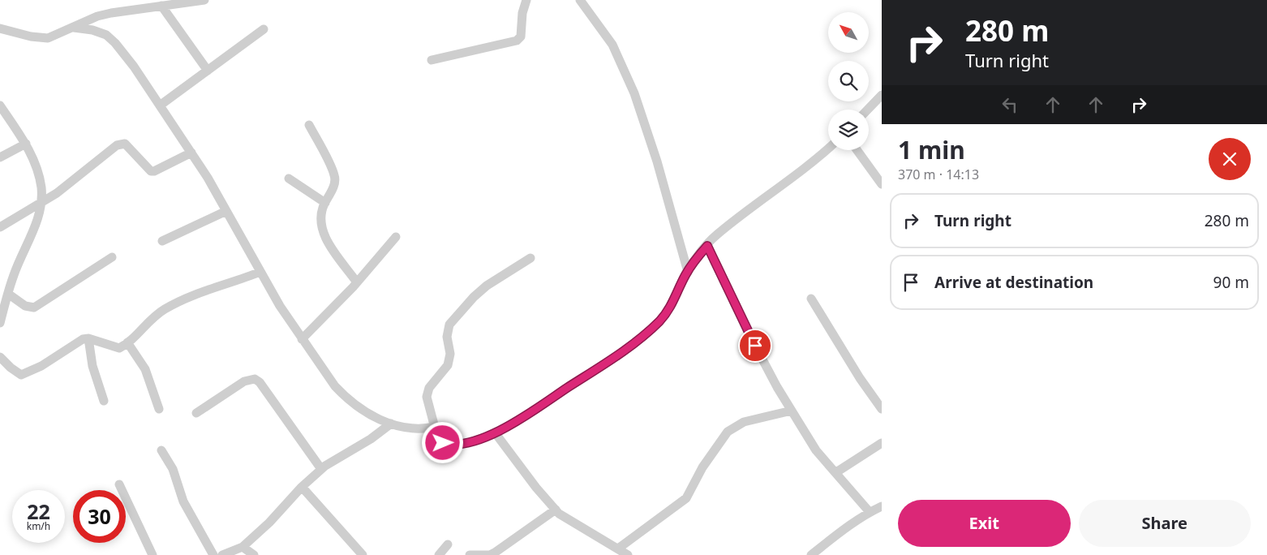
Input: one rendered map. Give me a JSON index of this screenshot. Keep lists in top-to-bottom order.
{
  "north": "top left",
  "page": {
    "turn": ["280 m", "Turn right"],
    "heading": ["1 min", "370 m · 14:13"],
    "list": [
      {
        "name": "Turn right",
        "value": "280 m"
      },
      {
        "name": "Arrive at destination",
        "value": "90 m"
      }
    ],
    "speed": "22 km/h",
    "limit": "30",
    "buttons": ["Exit", "Share"]
  }
}
